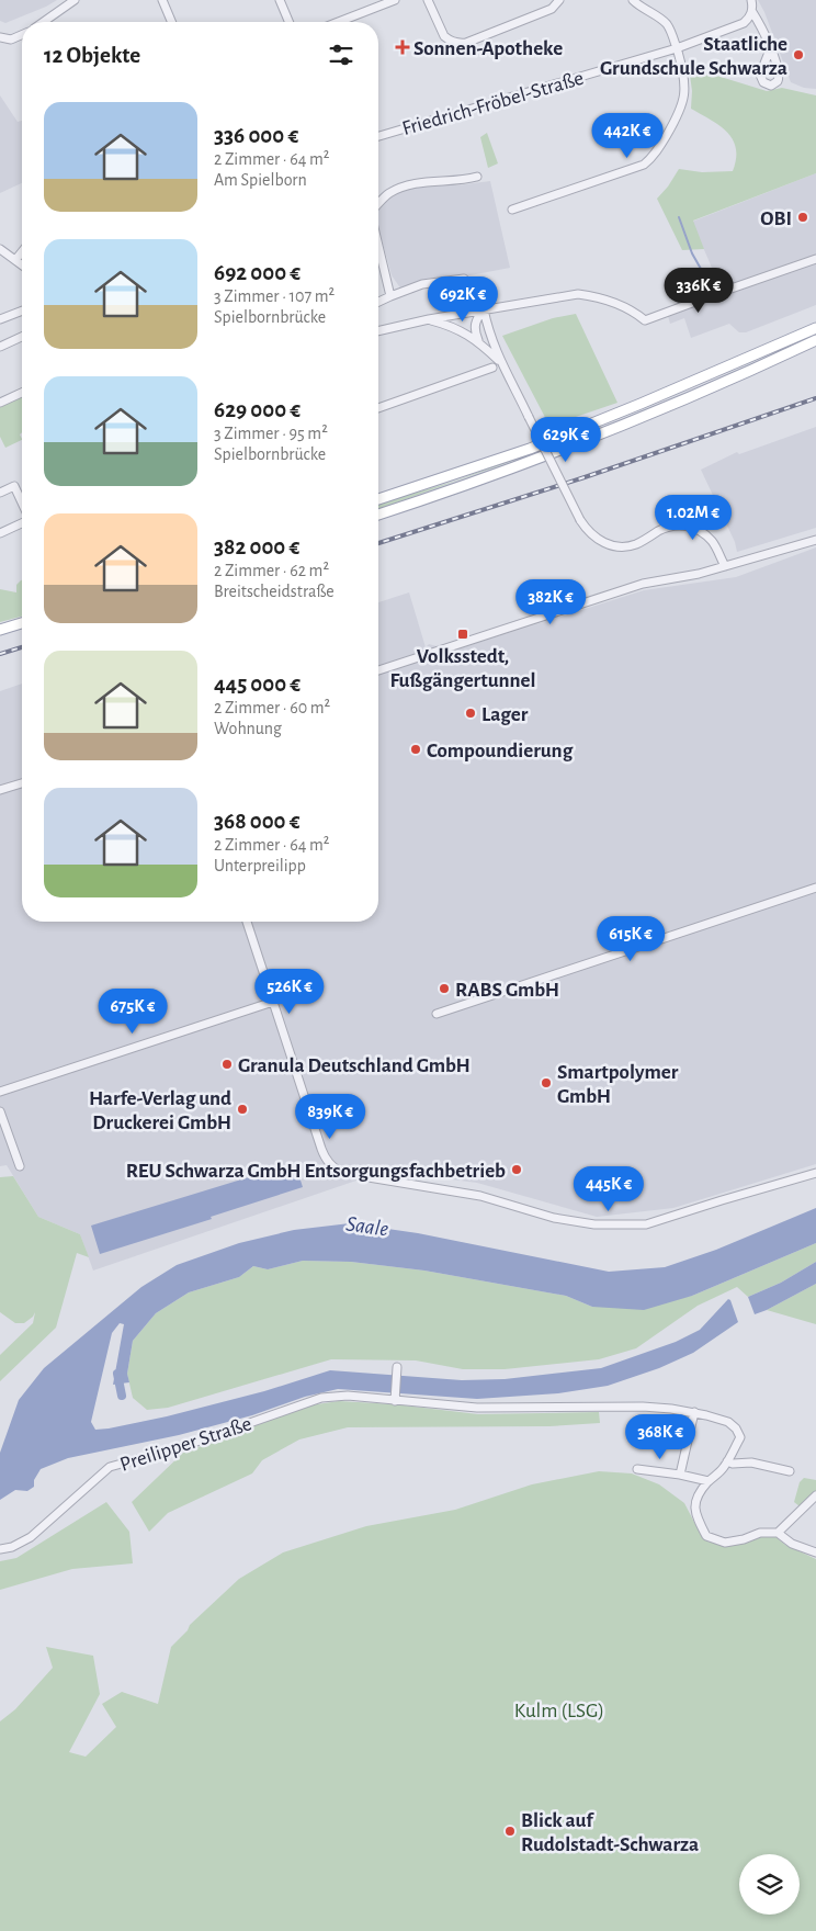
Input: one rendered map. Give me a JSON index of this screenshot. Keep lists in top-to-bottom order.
{
  "streets": {
    "street": ["Friedrich-Fröbel-Straße", "Preilipper Straße"]
  },
  "water": ["Saale"],
  "parks": ["Kulm (LSG)"],
  "places": {
    "health": ["Sonnen-Apotheke"],
    "other": [
      "Staatliche Grundschule Schwarza",
      "OBI",
      "Lager",
      "Compoundierung",
      "RABS GmbH",
      "Granula Deutschland GmbH",
      "Smartpolymer GmbH",
      "Harfe-Verlag und Druckerei GmbH",
      "REU Schwarza GmbH Entsorgungsfachbetrieb",
      "Blick auf Rudolstadt-Schwarza"
    ],
    "transit": ["Volksstedt, Fußgängertunnel"]
  },
  "page": {
    "heading": "12 Objekte",
    "list": [
      {
        "name": "336 000 €",
        "note": "2 Zimmer · 64 m² · Am Spielborn"
      },
      {
        "name": "692 000 €",
        "note": "3 Zimmer · 107 m² · Spielbornbrücke"
      },
      {
        "name": "629 000 €",
        "note": "3 Zimmer · 95 m² · Spielbornbrücke"
      },
      {
        "name": "382 000 €",
        "note": "2 Zimmer · 62 m² · Breitscheidstraße"
      },
      {
        "name": "445 000 €",
        "note": "2 Zimmer · 60 m² · Wohnung"
      },
      {
        "name": "368 000 €",
        "note": "2 Zimmer · 64 m² · Unterpreilipp"
      }
    ],
    "price": [
      "442K €",
      "336K €",
      "692K €",
      "629K €",
      "1.02M €",
      "382K €",
      "615K €",
      "526K €",
      "675K €",
      "839K €",
      "445K €",
      "368K €"
    ]
  }
}
